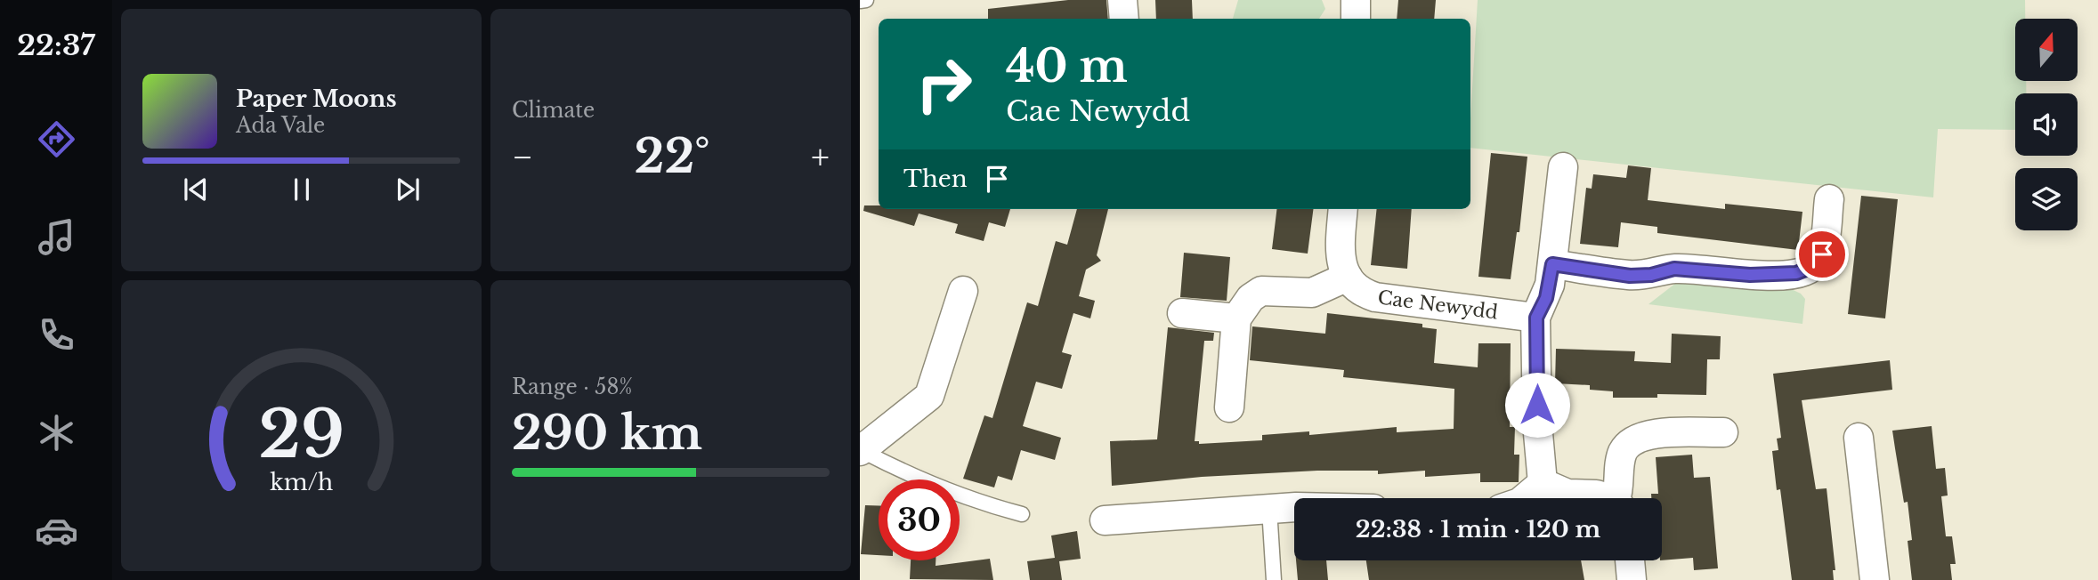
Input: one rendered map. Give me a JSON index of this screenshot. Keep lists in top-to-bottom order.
{
  "streets": {
    "street": ["Cae Newydd"]
  },
  "north": "top",
  "page": {
    "tabs": "22:37",
    "tile": [
      "Climate",
      ["Range · 58%", "290 km"]
    ],
    "turn": ["40 m", "Cae Newydd"],
    "song": ["Paper Moons", "Ada Vale"],
    "heat": ["−", "22°", "+"],
    "then": "Then",
    "limit": "30",
    "trip": "22:38 · 1 min · 120 m",
    "gauge": ["29", "km/h"]
  }
}
